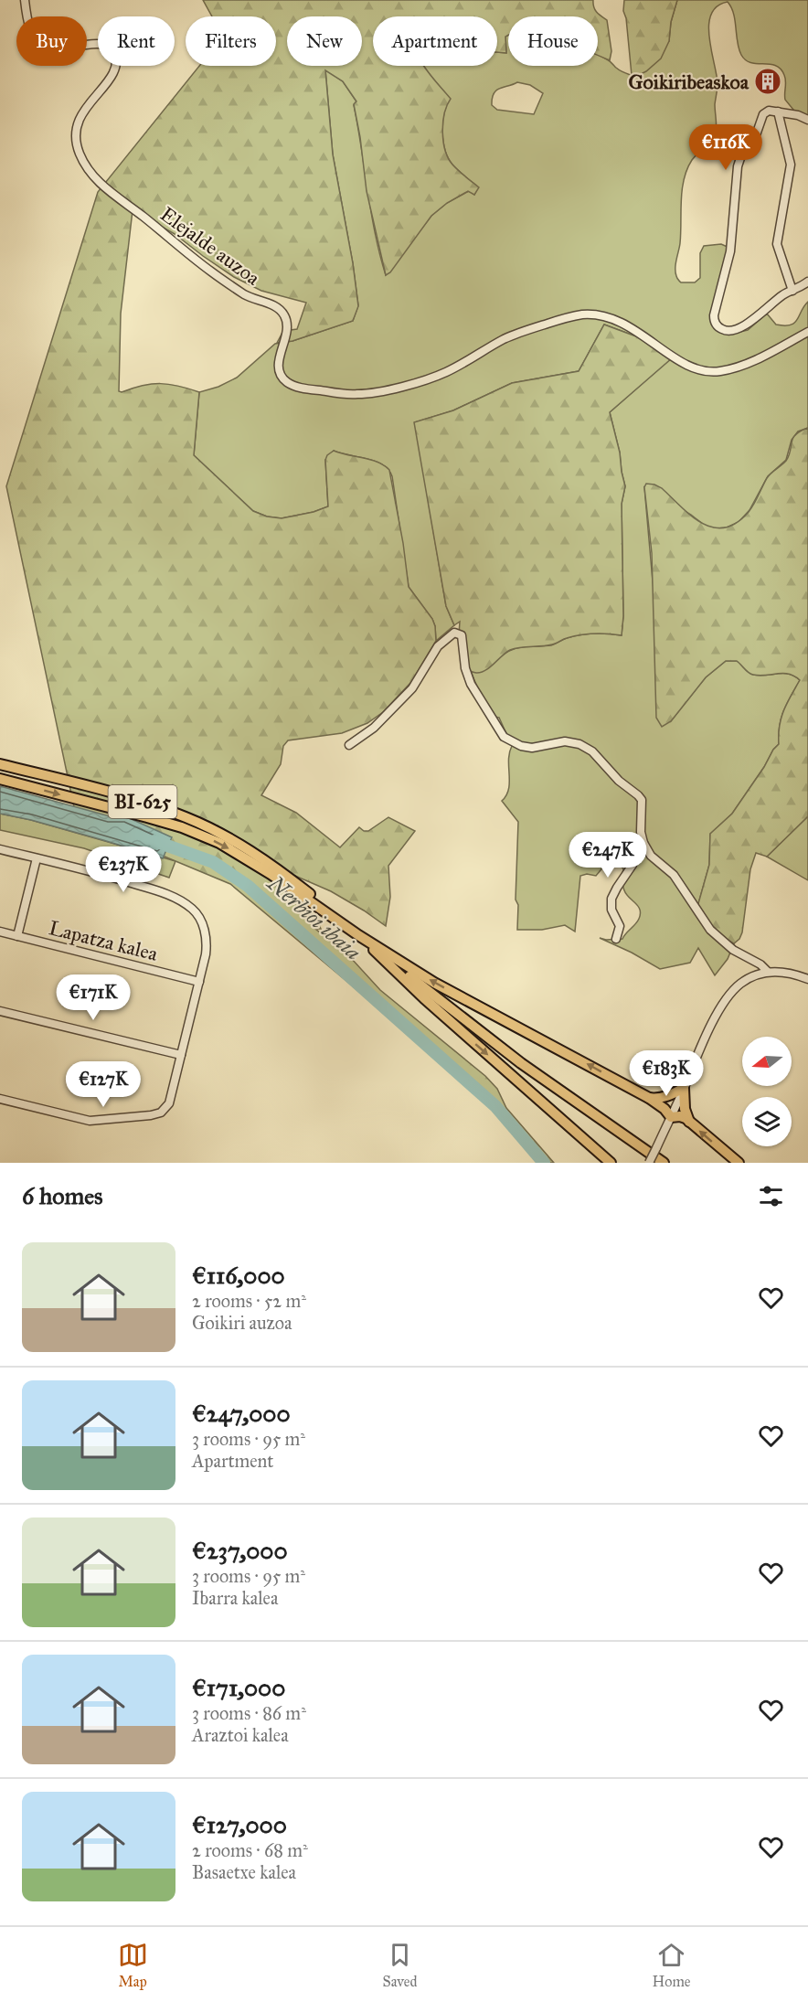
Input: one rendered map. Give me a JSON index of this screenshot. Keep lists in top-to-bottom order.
{
  "streets": {
    "main road": ["BI-625"],
    "street": ["Elejalde auzoa", "Lapatza kalea"]
  },
  "water": ["Nerbioi ibaia"],
  "places": {
    "building": ["Goikiribeaskoa"]
  },
  "north": "left",
  "page": {
    "chip": [
      "Buy",
      "Rent",
      "Filters",
      "New",
      "Apartment",
      "House"
    ],
    "price": [
      "€116K",
      "€247K",
      "€237K",
      "€171K",
      "€183K",
      "€127K"
    ],
    "heading": "6 homes",
    "list": [
      {
        "name": "€116,000",
        "note": "2 rooms · 52 m² · Goikiri auzoa"
      },
      {
        "name": "€247,000",
        "note": "3 rooms · 95 m² · Apartment"
      },
      {
        "name": "€237,000",
        "note": "3 rooms · 95 m² · Ibarra kalea"
      },
      {
        "name": "€171,000",
        "note": "3 rooms · 86 m² · Araztoi kalea"
      },
      {
        "name": "€127,000",
        "note": "2 rooms · 68 m² · Basaetxe kalea"
      }
    ],
    "tabs": ["Map", "Saved", "Home"]
  }
}
